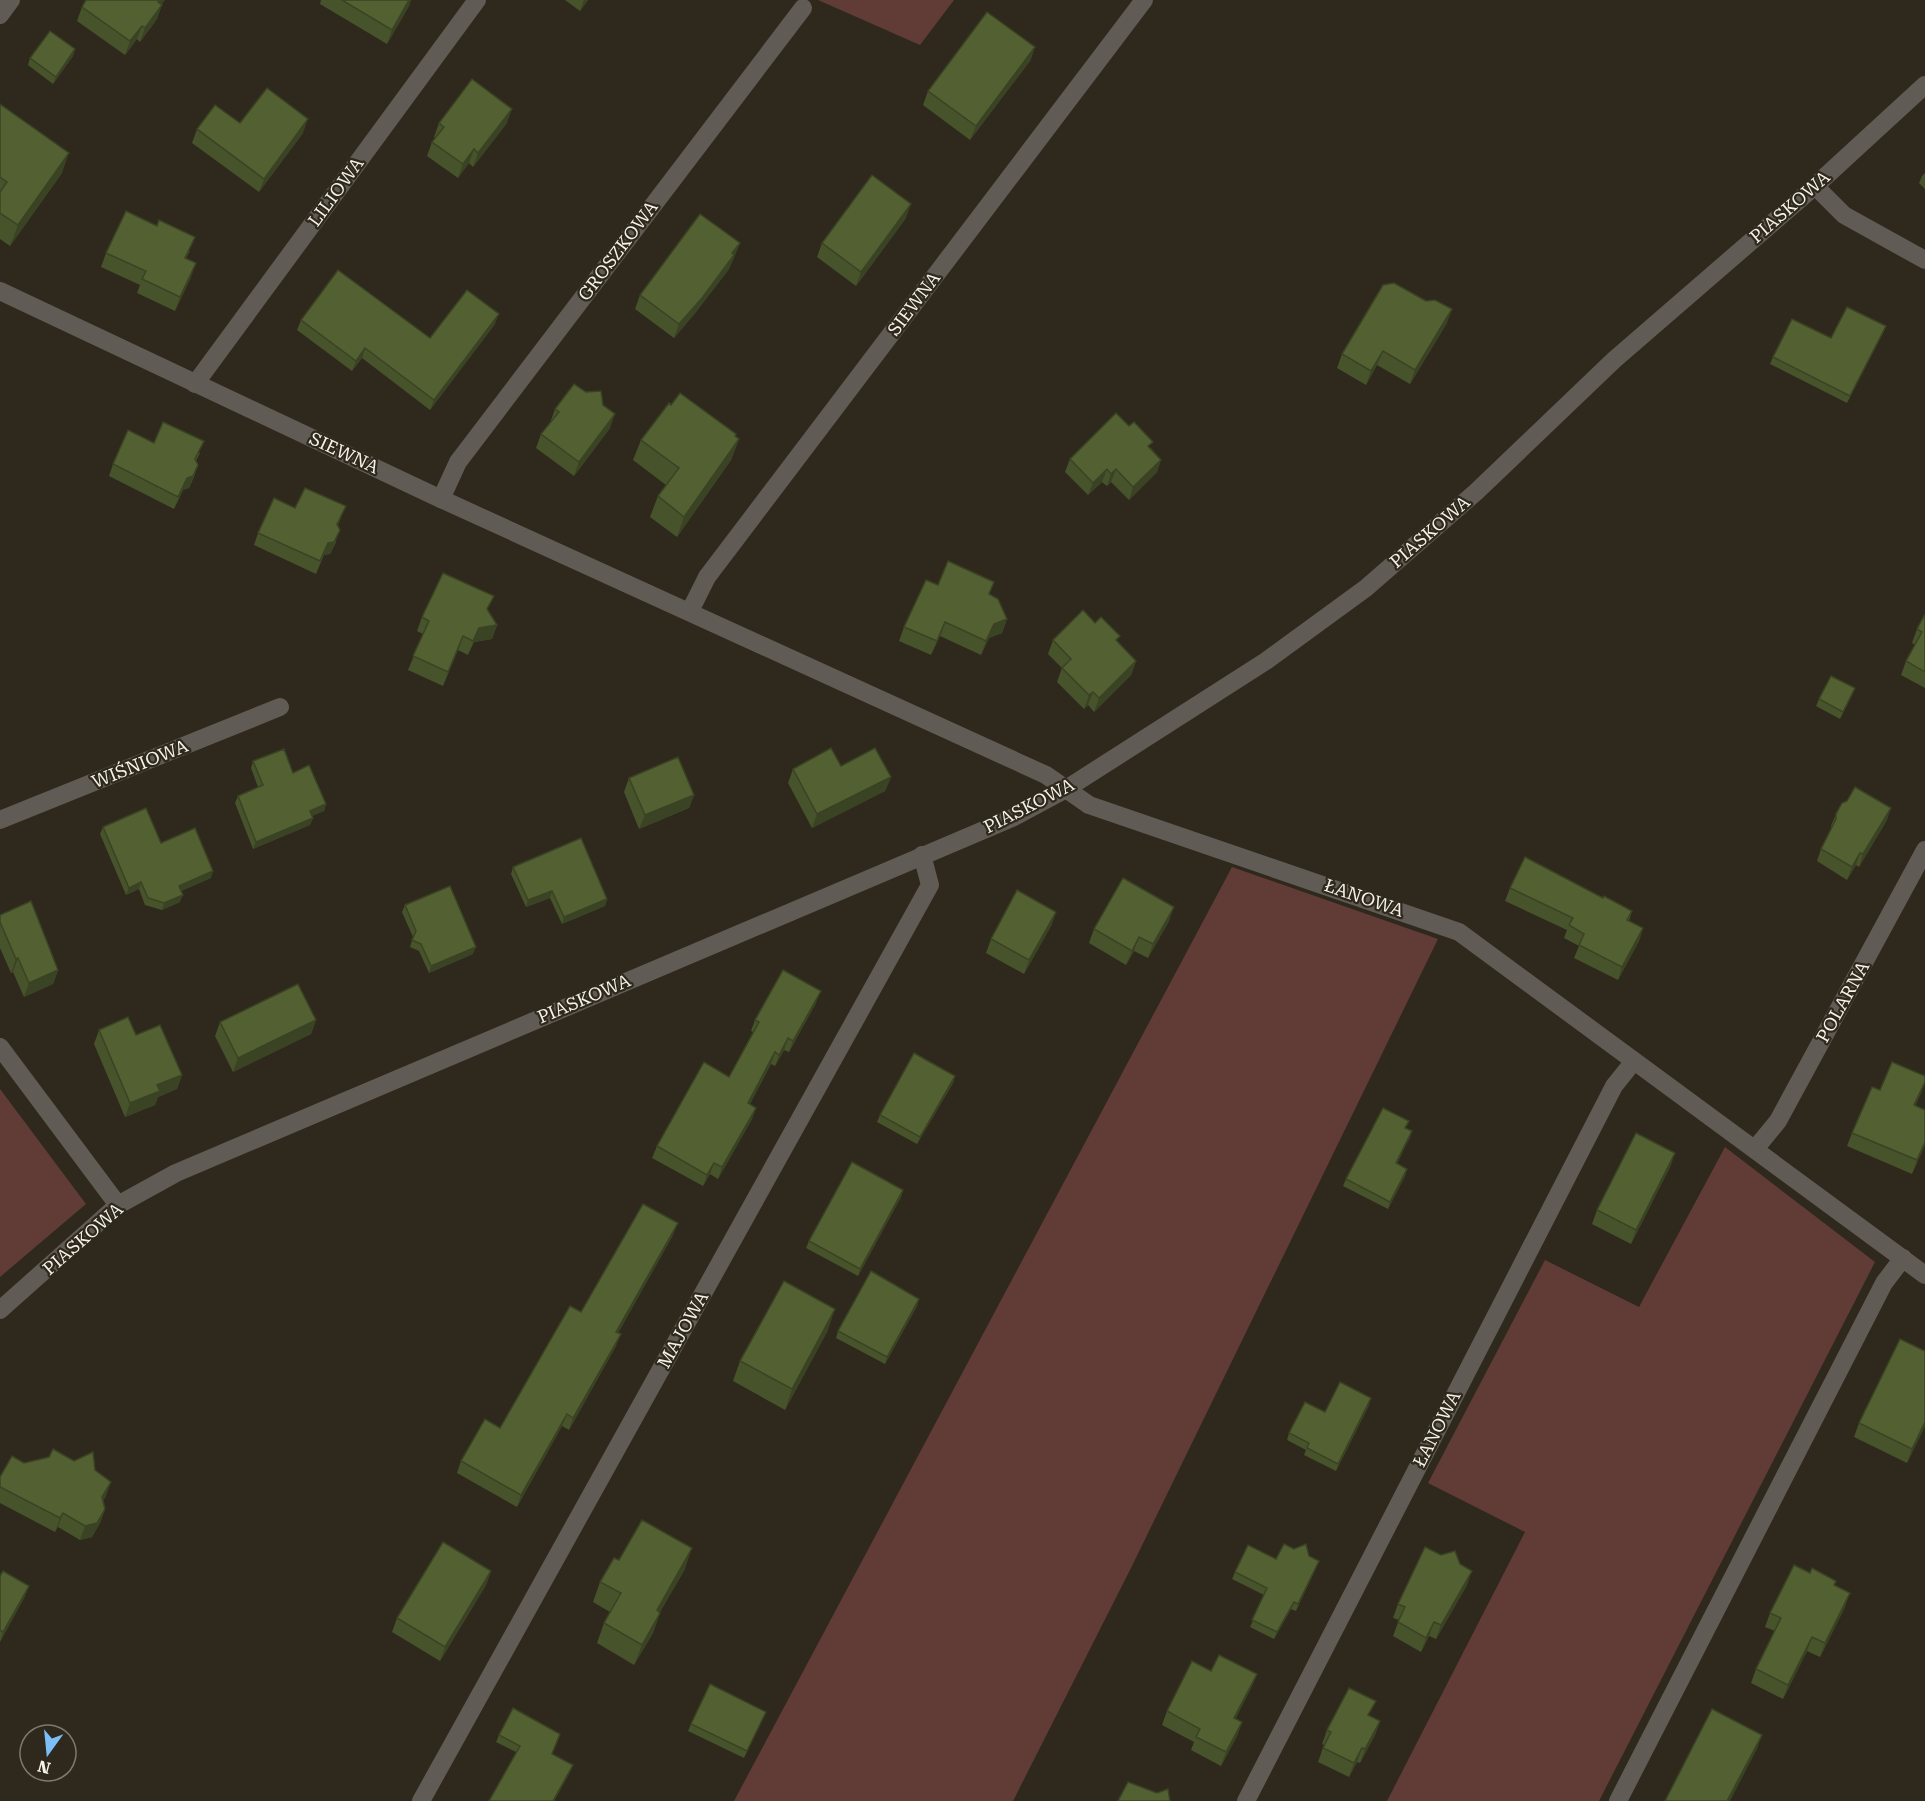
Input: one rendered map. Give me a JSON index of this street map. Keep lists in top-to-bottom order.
{
  "streets": {
    "street": [
      "LILIOWA",
      "PIASKOWA",
      "GROSZKOWA",
      "SIEWNA",
      "WIŚNIOWA",
      "ŁANOWA",
      "POLARNA",
      "MAJOWA"
    ]
  },
  "crossings": [
    ["LILIOWA", "SIEWNA"],
    ["PIASKOWA", "SIEWNA"],
    ["PIASKOWA", "ŁANOWA"],
    ["PIASKOWA", "MAJOWA"],
    ["GROSZKOWA", "SIEWNA"],
    ["SIEWNA", "ŁANOWA"],
    ["ŁANOWA", "POLARNA"]
  ],
  "north": "bottom"
}
